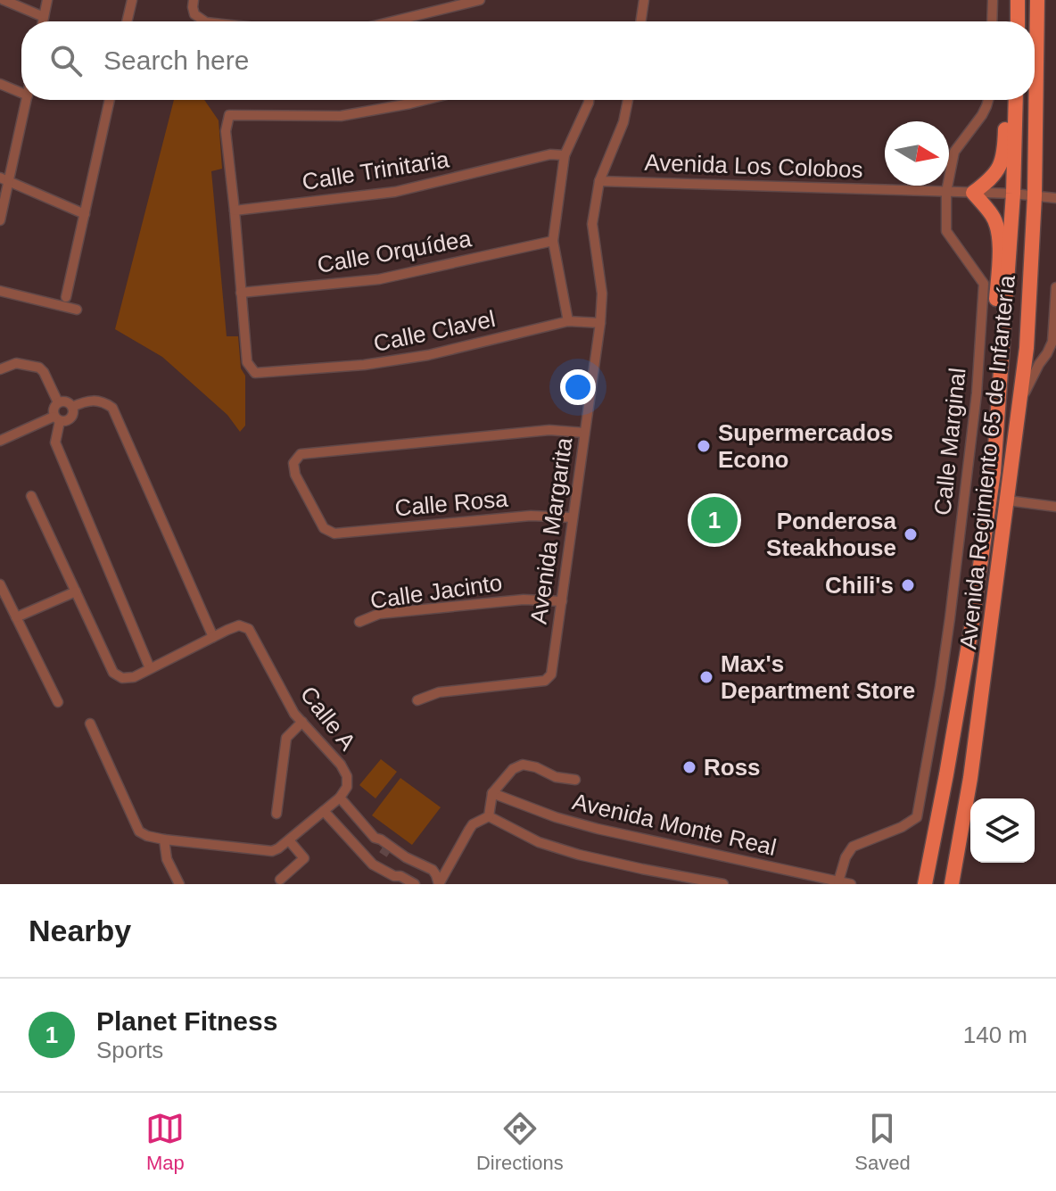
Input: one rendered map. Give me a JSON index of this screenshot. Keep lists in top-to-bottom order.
{
  "streets": {
    "main road": ["Avenida Regimiento 65 de Infantería"],
    "street": [
      "Avenida Los Colobos",
      "Calle Trinitaria",
      "Calle Orquídea",
      "Calle Clavel",
      "Calle Marginal",
      "Calle Rosa",
      "Avenida Margarita",
      "Calle Jacinto",
      "Calle A",
      "Avenida Monte Real"
    ]
  },
  "crossings": [
    ["Avenida Los Colobos", "Calle Marginal"],
    ["Avenida Los Colobos", "Avenida Regimiento 65 de Infantería"],
    ["Avenida Los Colobos", "Avenida Margarita"],
    ["Calle Orquídea", "Calle Clavel"],
    ["Calle Clavel", "Avenida Margarita"],
    ["Calle Marginal", "Avenida Monte Real"],
    ["Calle Rosa", "Avenida Margarita"],
    ["Avenida Margarita", "Calle Jacinto"]
  ],
  "places": [
    "Supermercados Econo",
    "Ponderosa Steakhouse",
    "Chili's",
    "Max's Department Store",
    "Ross"
  ],
  "north": "right",
  "page": {
    "search": "Search here",
    "pins": "1",
    "heading": "Nearby",
    "list": [
      {
        "mark": "1",
        "name": "Planet Fitness",
        "note": "Sports",
        "value": "140 m"
      }
    ],
    "nav": ["Map", "Directions", "Saved"]
  }
}
